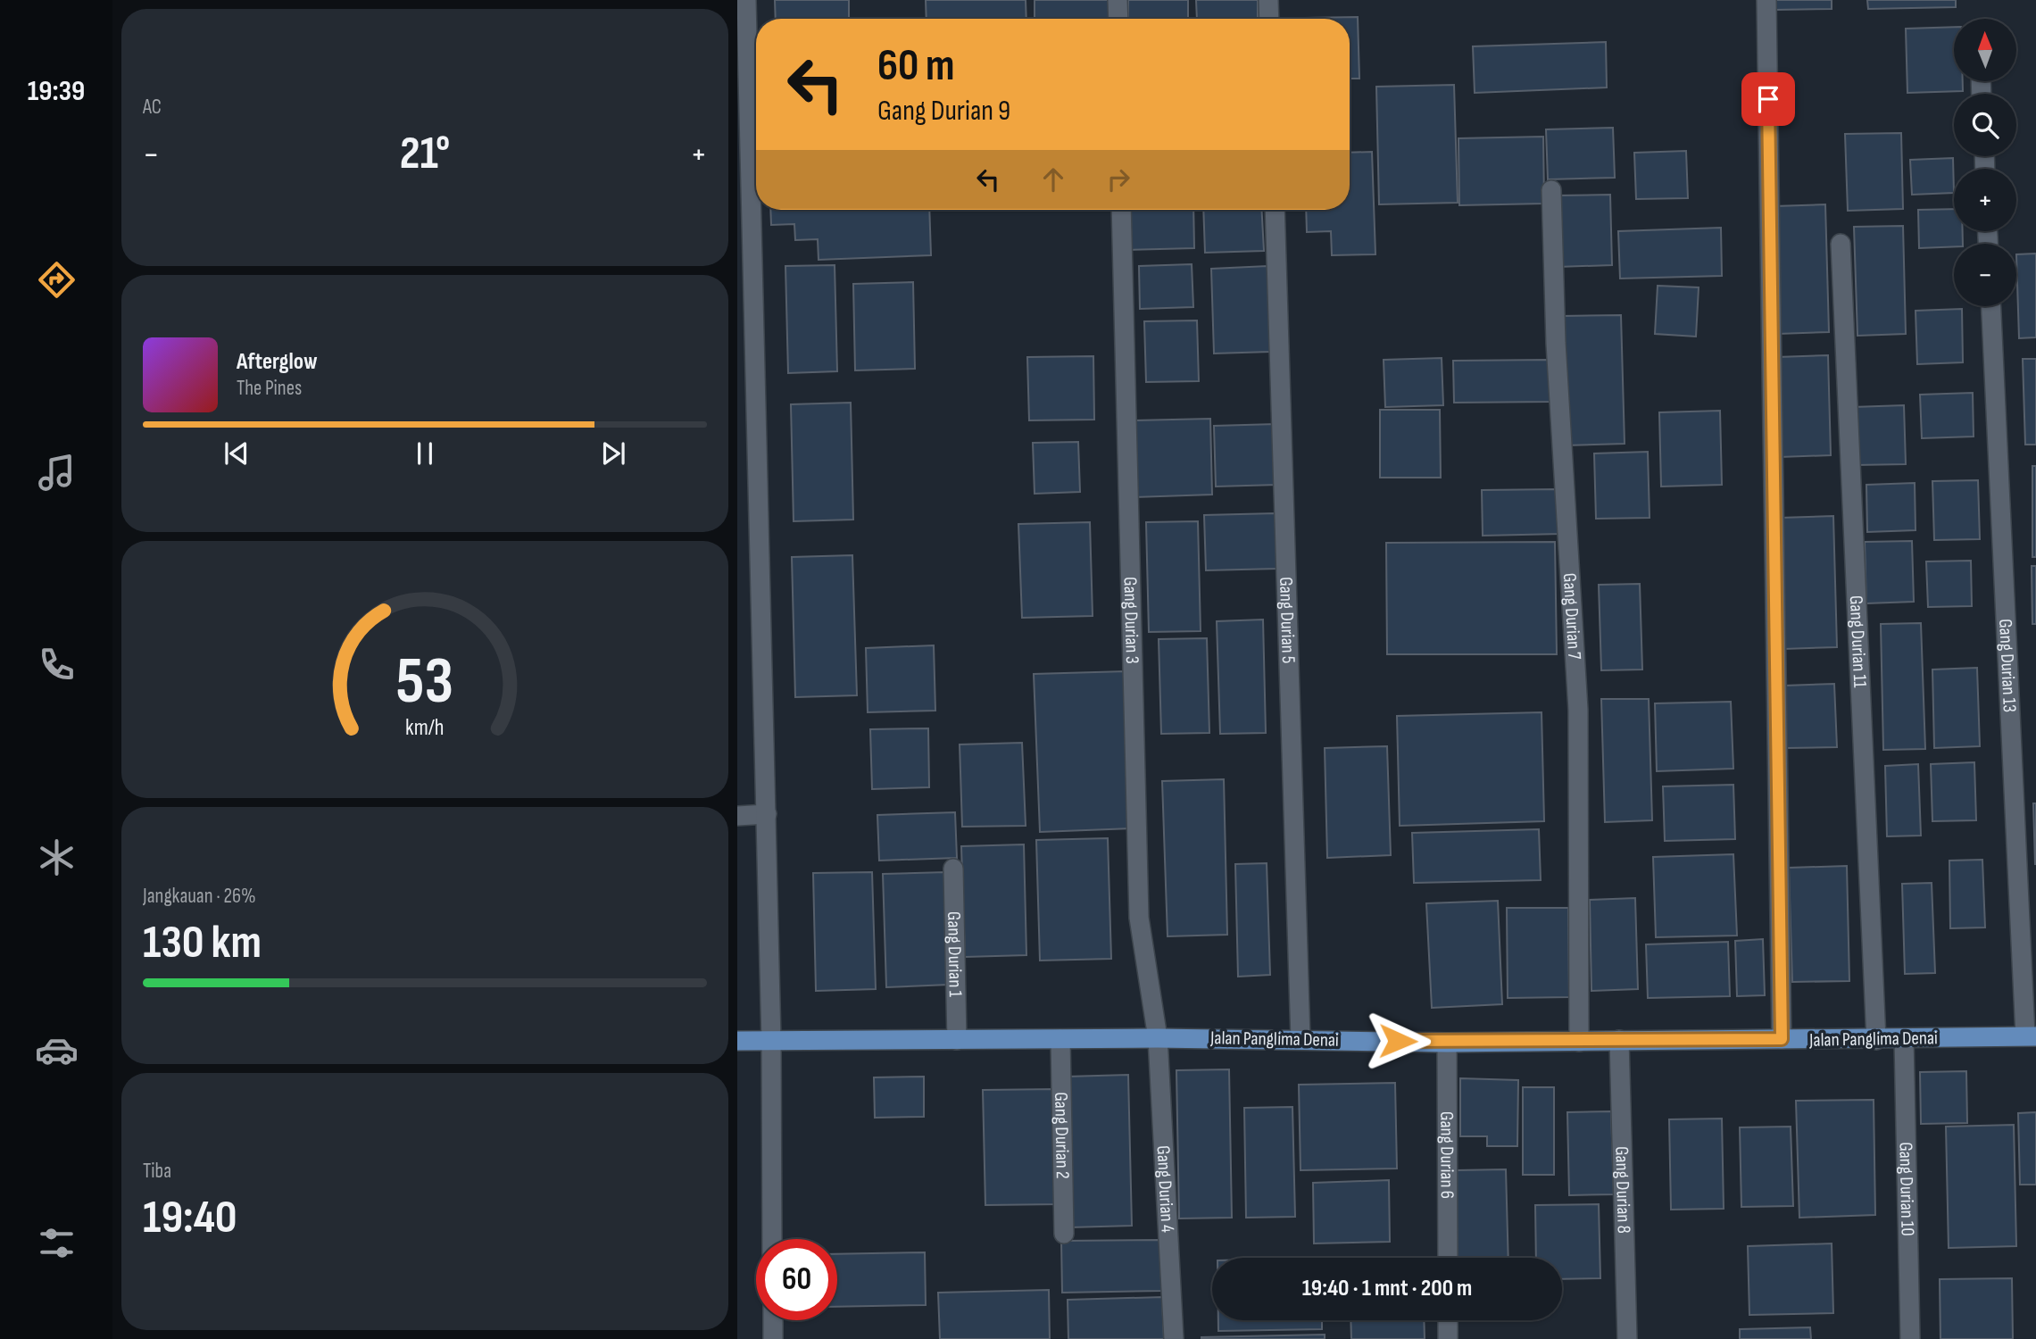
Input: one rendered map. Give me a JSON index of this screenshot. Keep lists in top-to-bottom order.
{
  "streets": {
    "main road": ["Jalan Panglima Denai"],
    "street": [
      "Gang Durian 7",
      "Gang Durian 3",
      "Gang Durian 5",
      "Gang Durian 11",
      "Gang Durian 13",
      "Gang Durian 1",
      "Gang Durian 2",
      "Gang Durian 6",
      "Gang Durian 4",
      "Gang Durian 10",
      "Gang Durian 8"
    ]
  },
  "crossings": [
    ["Gang Durian 7", "Jalan Panglima Denai"],
    ["Gang Durian 3", "Jalan Panglima Denai"],
    ["Gang Durian 3", "Gang Durian 4"],
    ["Gang Durian 5", "Jalan Panglima Denai"],
    ["Gang Durian 11", "Jalan Panglima Denai"],
    ["Gang Durian 13", "Jalan Panglima Denai"],
    ["Gang Durian 1", "Jalan Panglima Denai"],
    ["Jalan Panglima Denai", "Gang Durian 2"],
    ["Jalan Panglima Denai", "Gang Durian 6"],
    ["Jalan Panglima Denai", "Gang Durian 4"],
    ["Jalan Panglima Denai", "Gang Durian 10"],
    ["Jalan Panglima Denai", "Gang Durian 8"]
  ],
  "north": "top",
  "page": {
    "tabs": "19:39",
    "tile": [
      "AC",
      ["Jangkauan · 26%", "130 km"],
      ["Tiba", "19:40"]
    ],
    "map_buttons": ["+", "−"],
    "turn": ["60 m", "Gang Durian 9"],
    "heat": ["−", "21°", "+"],
    "song": ["Afterglow", "The Pines"],
    "limit": "60",
    "trip": "19:40 · 1 mnt · 200 m",
    "gauge": ["53", "km/h"]
  }
}
